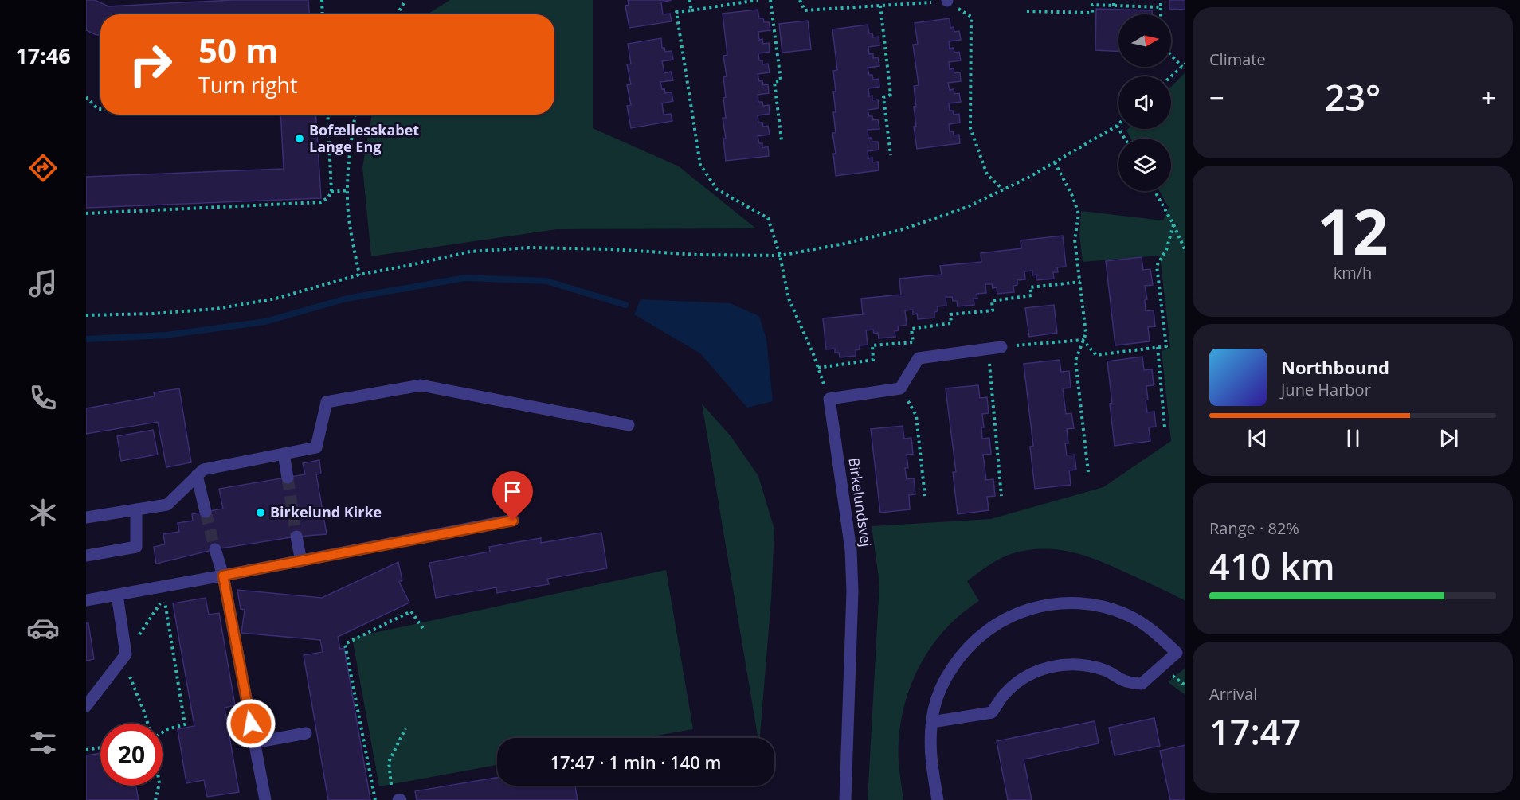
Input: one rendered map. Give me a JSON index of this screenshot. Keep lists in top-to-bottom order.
{
  "streets": {
    "street": ["Birkelundsvej"]
  },
  "places": ["Bofællesskabet Lange Eng", "Birkelund Kirke"],
  "north": "right",
  "page": {
    "tabs": "17:46",
    "tile": [
      "Climate",
      ["12", "km/h"],
      ["Range · 82%", "410 km"],
      ["Arrival", "17:47"]
    ],
    "turn": ["50 m", "Turn right"],
    "heat": ["−", "23°", "+"],
    "song": ["Northbound", "June Harbor"],
    "limit": "20",
    "trip": "17:47 · 1 min · 140 m"
  }
}
